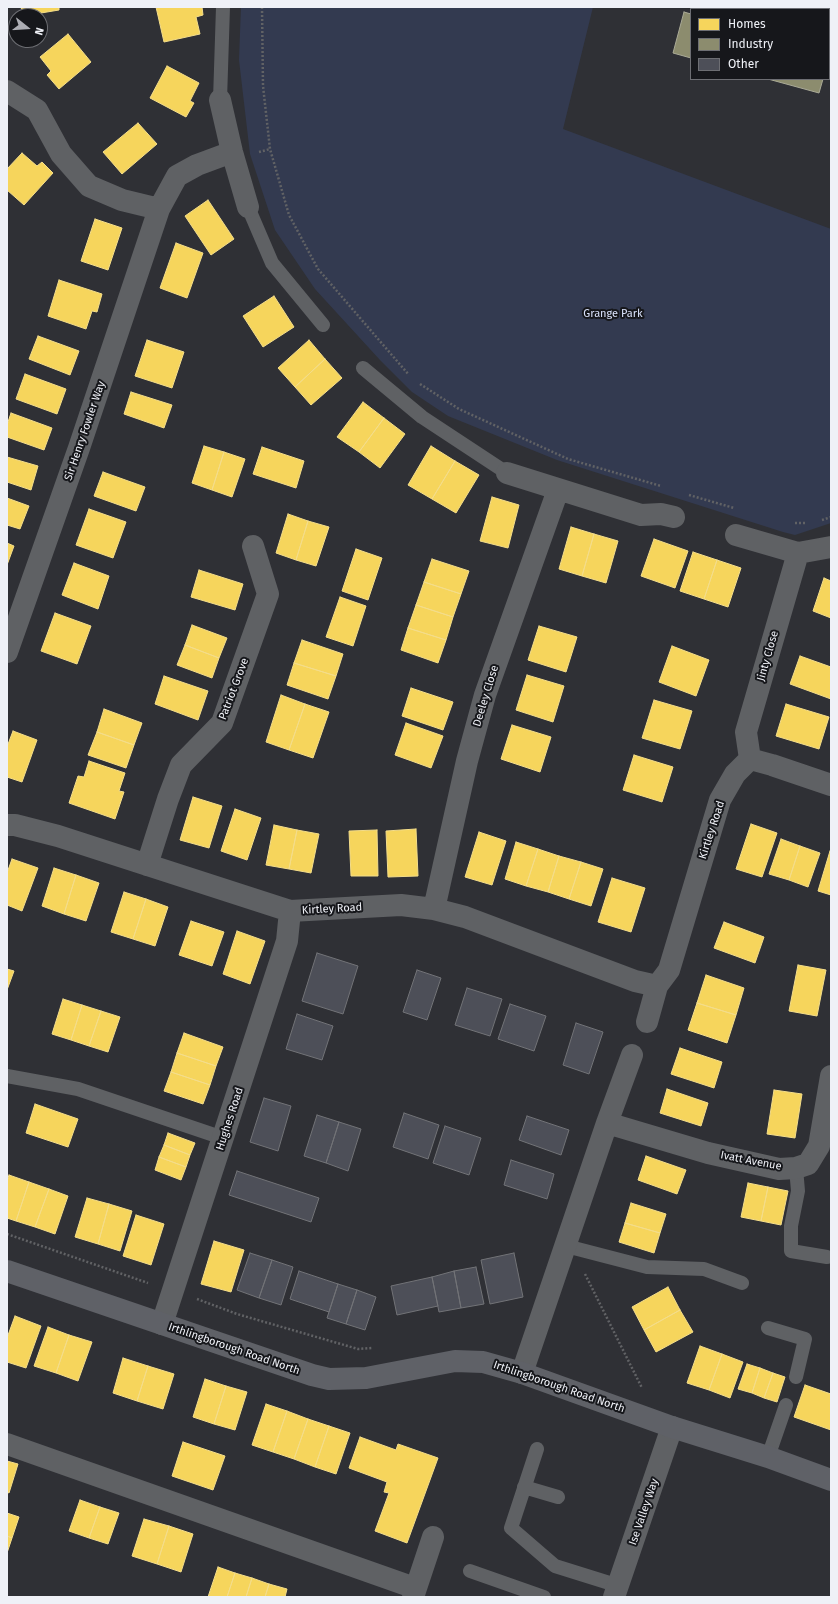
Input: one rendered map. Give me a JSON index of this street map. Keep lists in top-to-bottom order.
{
  "streets": {
    "main road": ["Irthlingborough Road North"],
    "street": [
      "Sir Henry Fowler Way",
      "Jinty Close",
      "Patriot Grove",
      "Deeley Close",
      "Kirtley Road",
      "Hughes Road",
      "Ivatt Avenue",
      "Ise Valley Way"
    ]
  },
  "crossings": [
    ["Jinty Close", "Kirtley Road"],
    ["Patriot Grove", "Kirtley Road"],
    ["Deeley Close", "Kirtley Road"],
    ["Kirtley Road", "Hughes Road"],
    ["Hughes Road", "Irthlingborough Road North"],
    ["Irthlingborough Road North", "Ise Valley Way"]
  ],
  "parks": ["Grange Park"],
  "legend": ["Homes", "Industry", "Other"],
  "north": "right"
}
